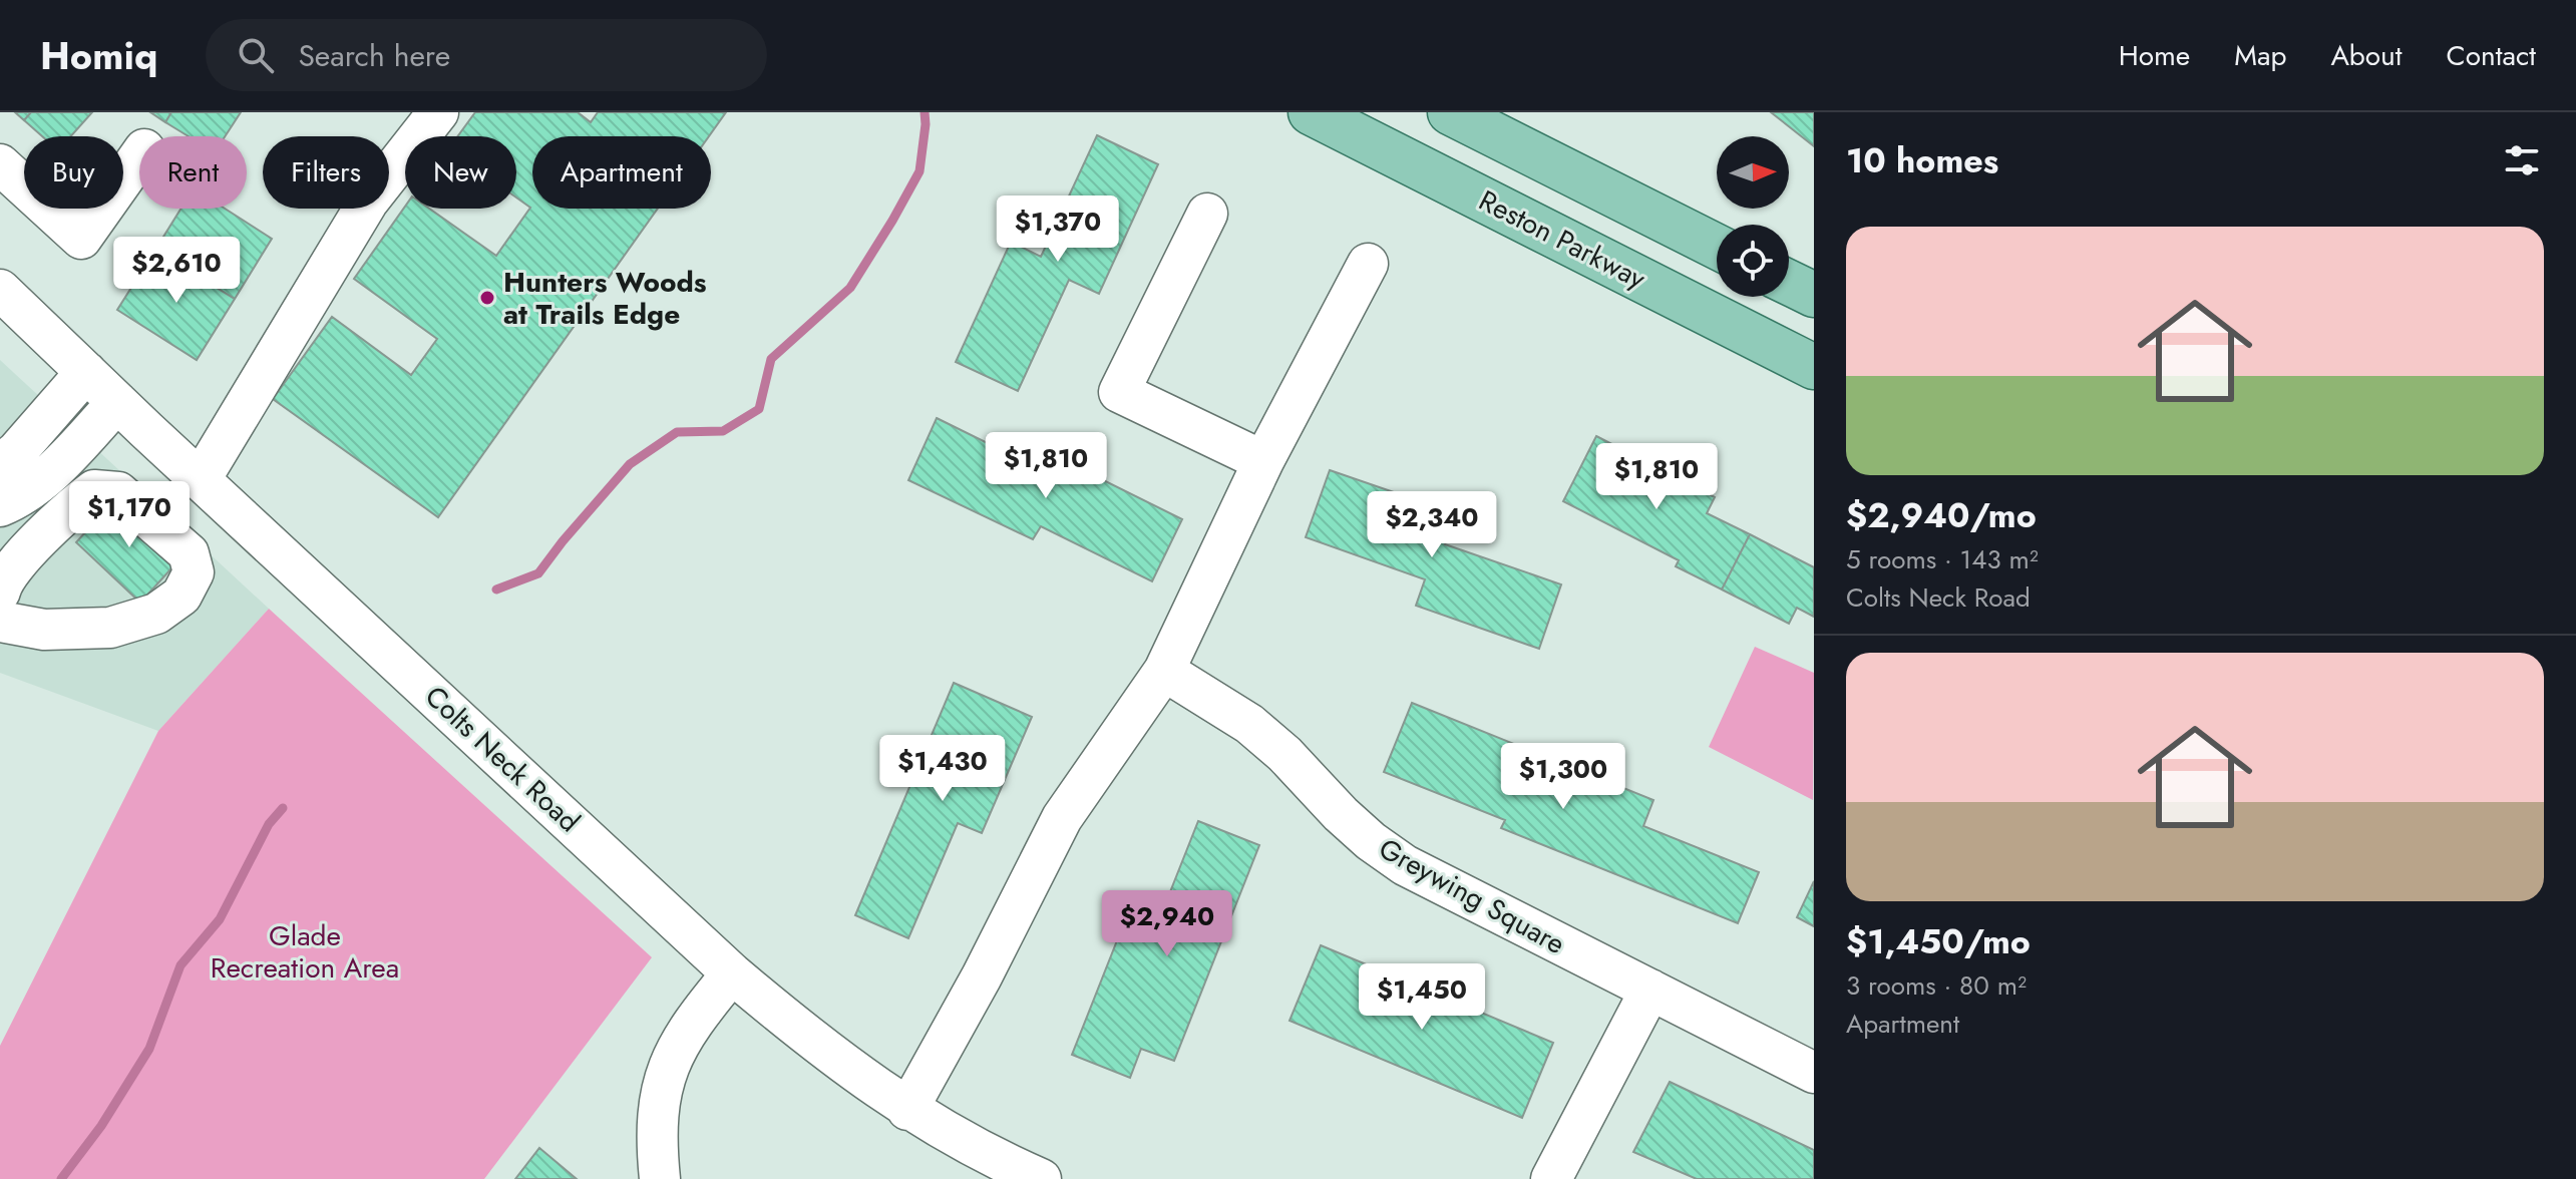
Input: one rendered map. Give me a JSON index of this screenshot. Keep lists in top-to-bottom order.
{
  "streets": {
    "main road": ["Reston Parkway"],
    "street": ["Colts Neck Road", "Greywing Square"]
  },
  "parks": ["Glade Recreation Area"],
  "places": ["Hunters Woods at Trails Edge"],
  "north": "right",
  "page": {
    "header": "Homiq",
    "search": "Search here",
    "nav": [
      "Home",
      "Map",
      "About",
      "Contact"
    ],
    "heading": "10 homes",
    "chip": [
      "Buy",
      "Rent",
      "Filters",
      "New",
      "Apartment"
    ],
    "price": [
      "$1,370",
      "$2,610",
      "$1,810",
      "$1,810",
      "$1,170",
      "$2,340",
      "$1,430",
      "$1,300",
      "$2,940",
      "$1,450"
    ],
    "list": [
      {
        "name": "$2,940/mo",
        "note": "5 rooms · 143 m² · Colts Neck Road"
      },
      {
        "name": "$1,450/mo",
        "note": "3 rooms · 80 m² · Apartment"
      }
    ]
  }
}
